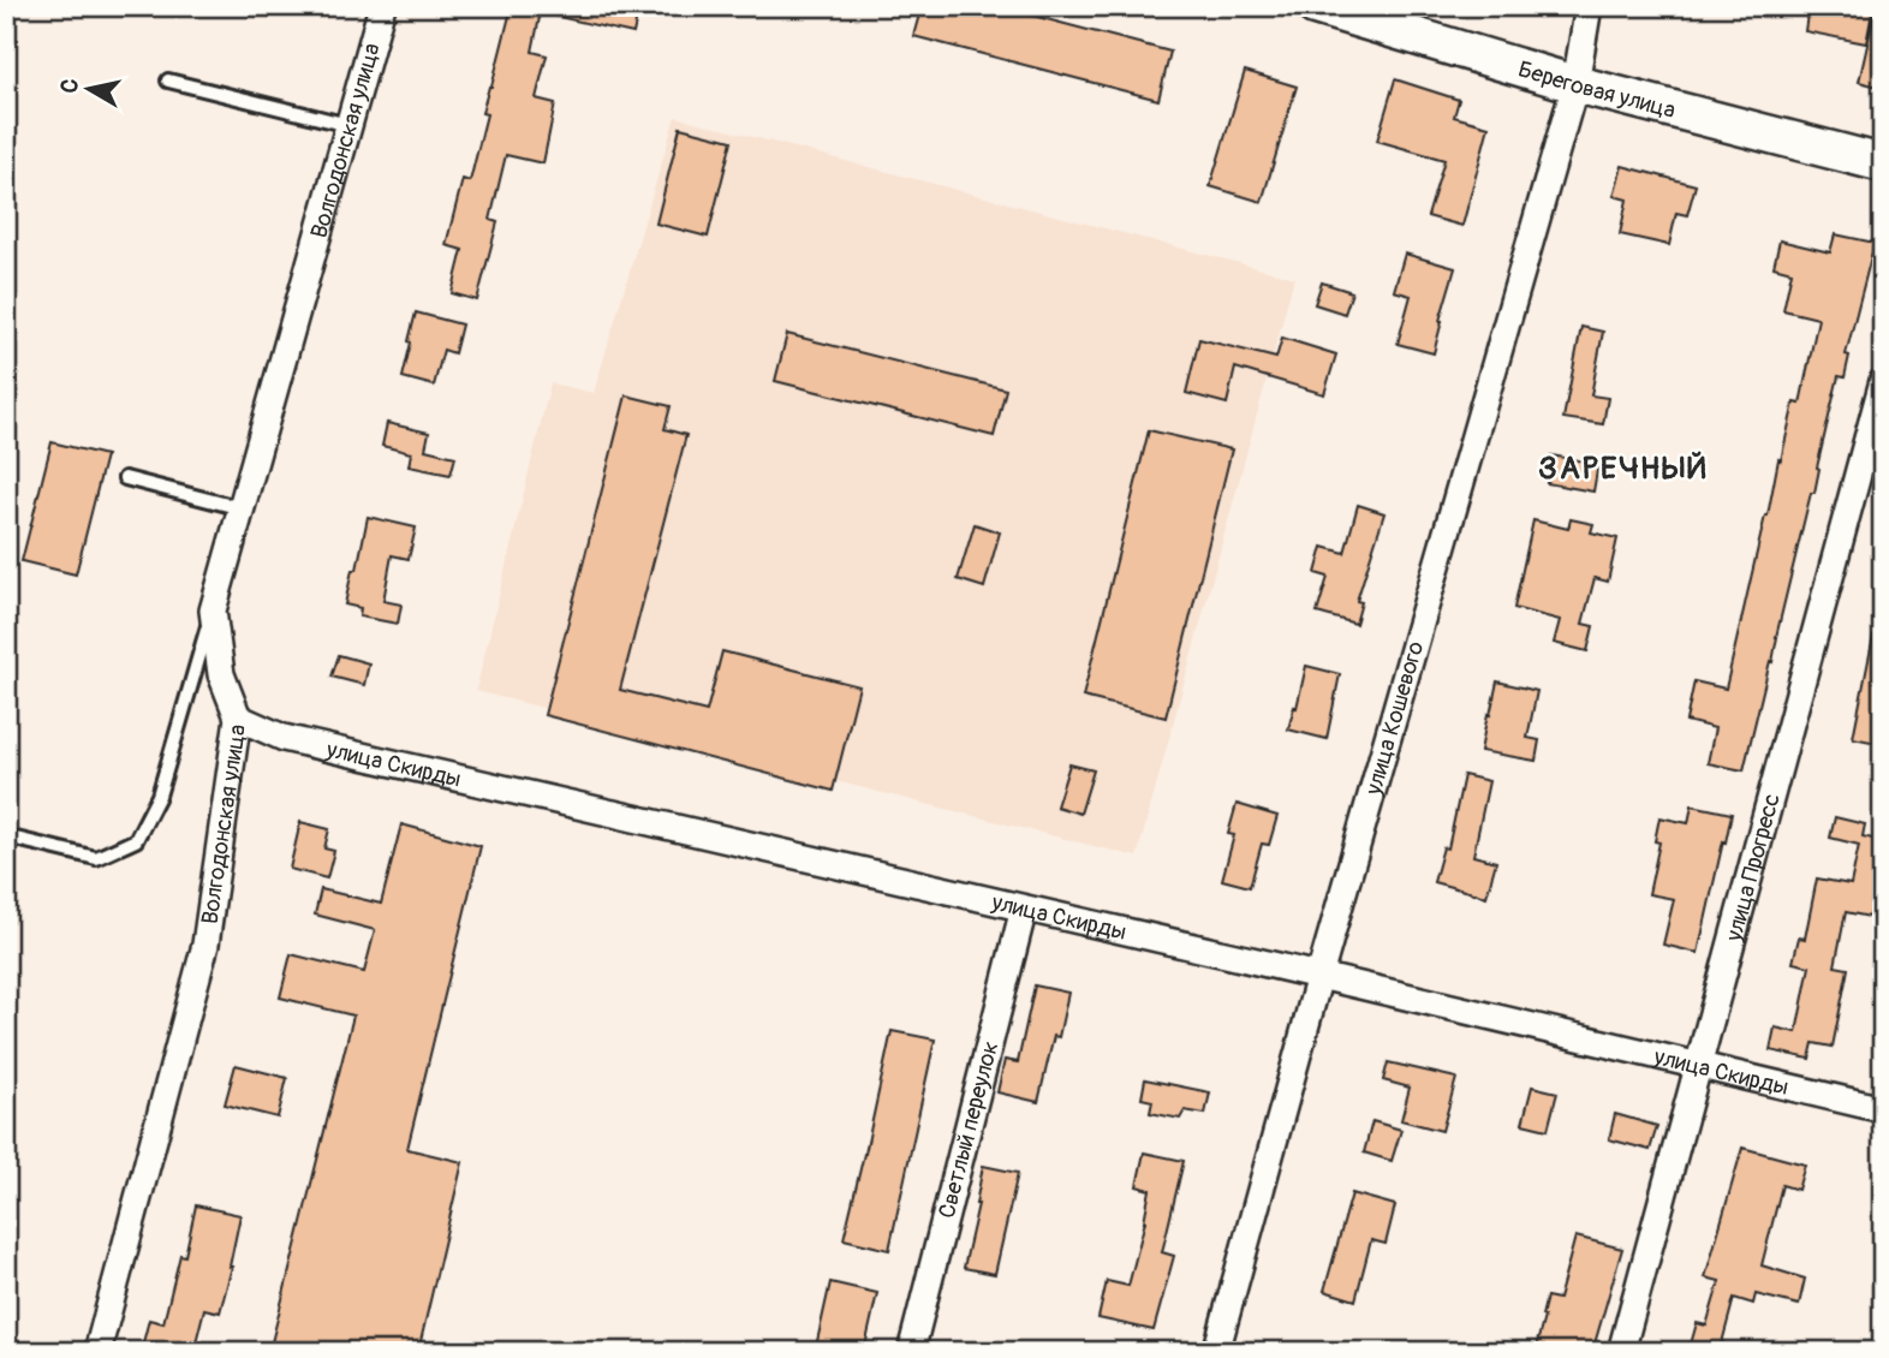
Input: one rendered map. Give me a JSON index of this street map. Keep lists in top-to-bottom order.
{
  "streets": {
    "main road": ["Береговая улица"],
    "street": [
      "Волгодонская улица",
      "улица Кошевого",
      "улица Скирды",
      "улица Прогресс",
      "Светлый переулок"
    ]
  },
  "crossings": [
    ["Береговая улица", "улица Кошевого"],
    ["Волгодонская улица", "улица Скирды"],
    ["улица Кошевого", "улица Скирды"],
    ["улица Скирды", "улица Прогресс"],
    ["улица Скирды", "Светлый переулок"]
  ],
  "districts": ["ЗАРЕЧНЫЙ"],
  "north": "left"
}
